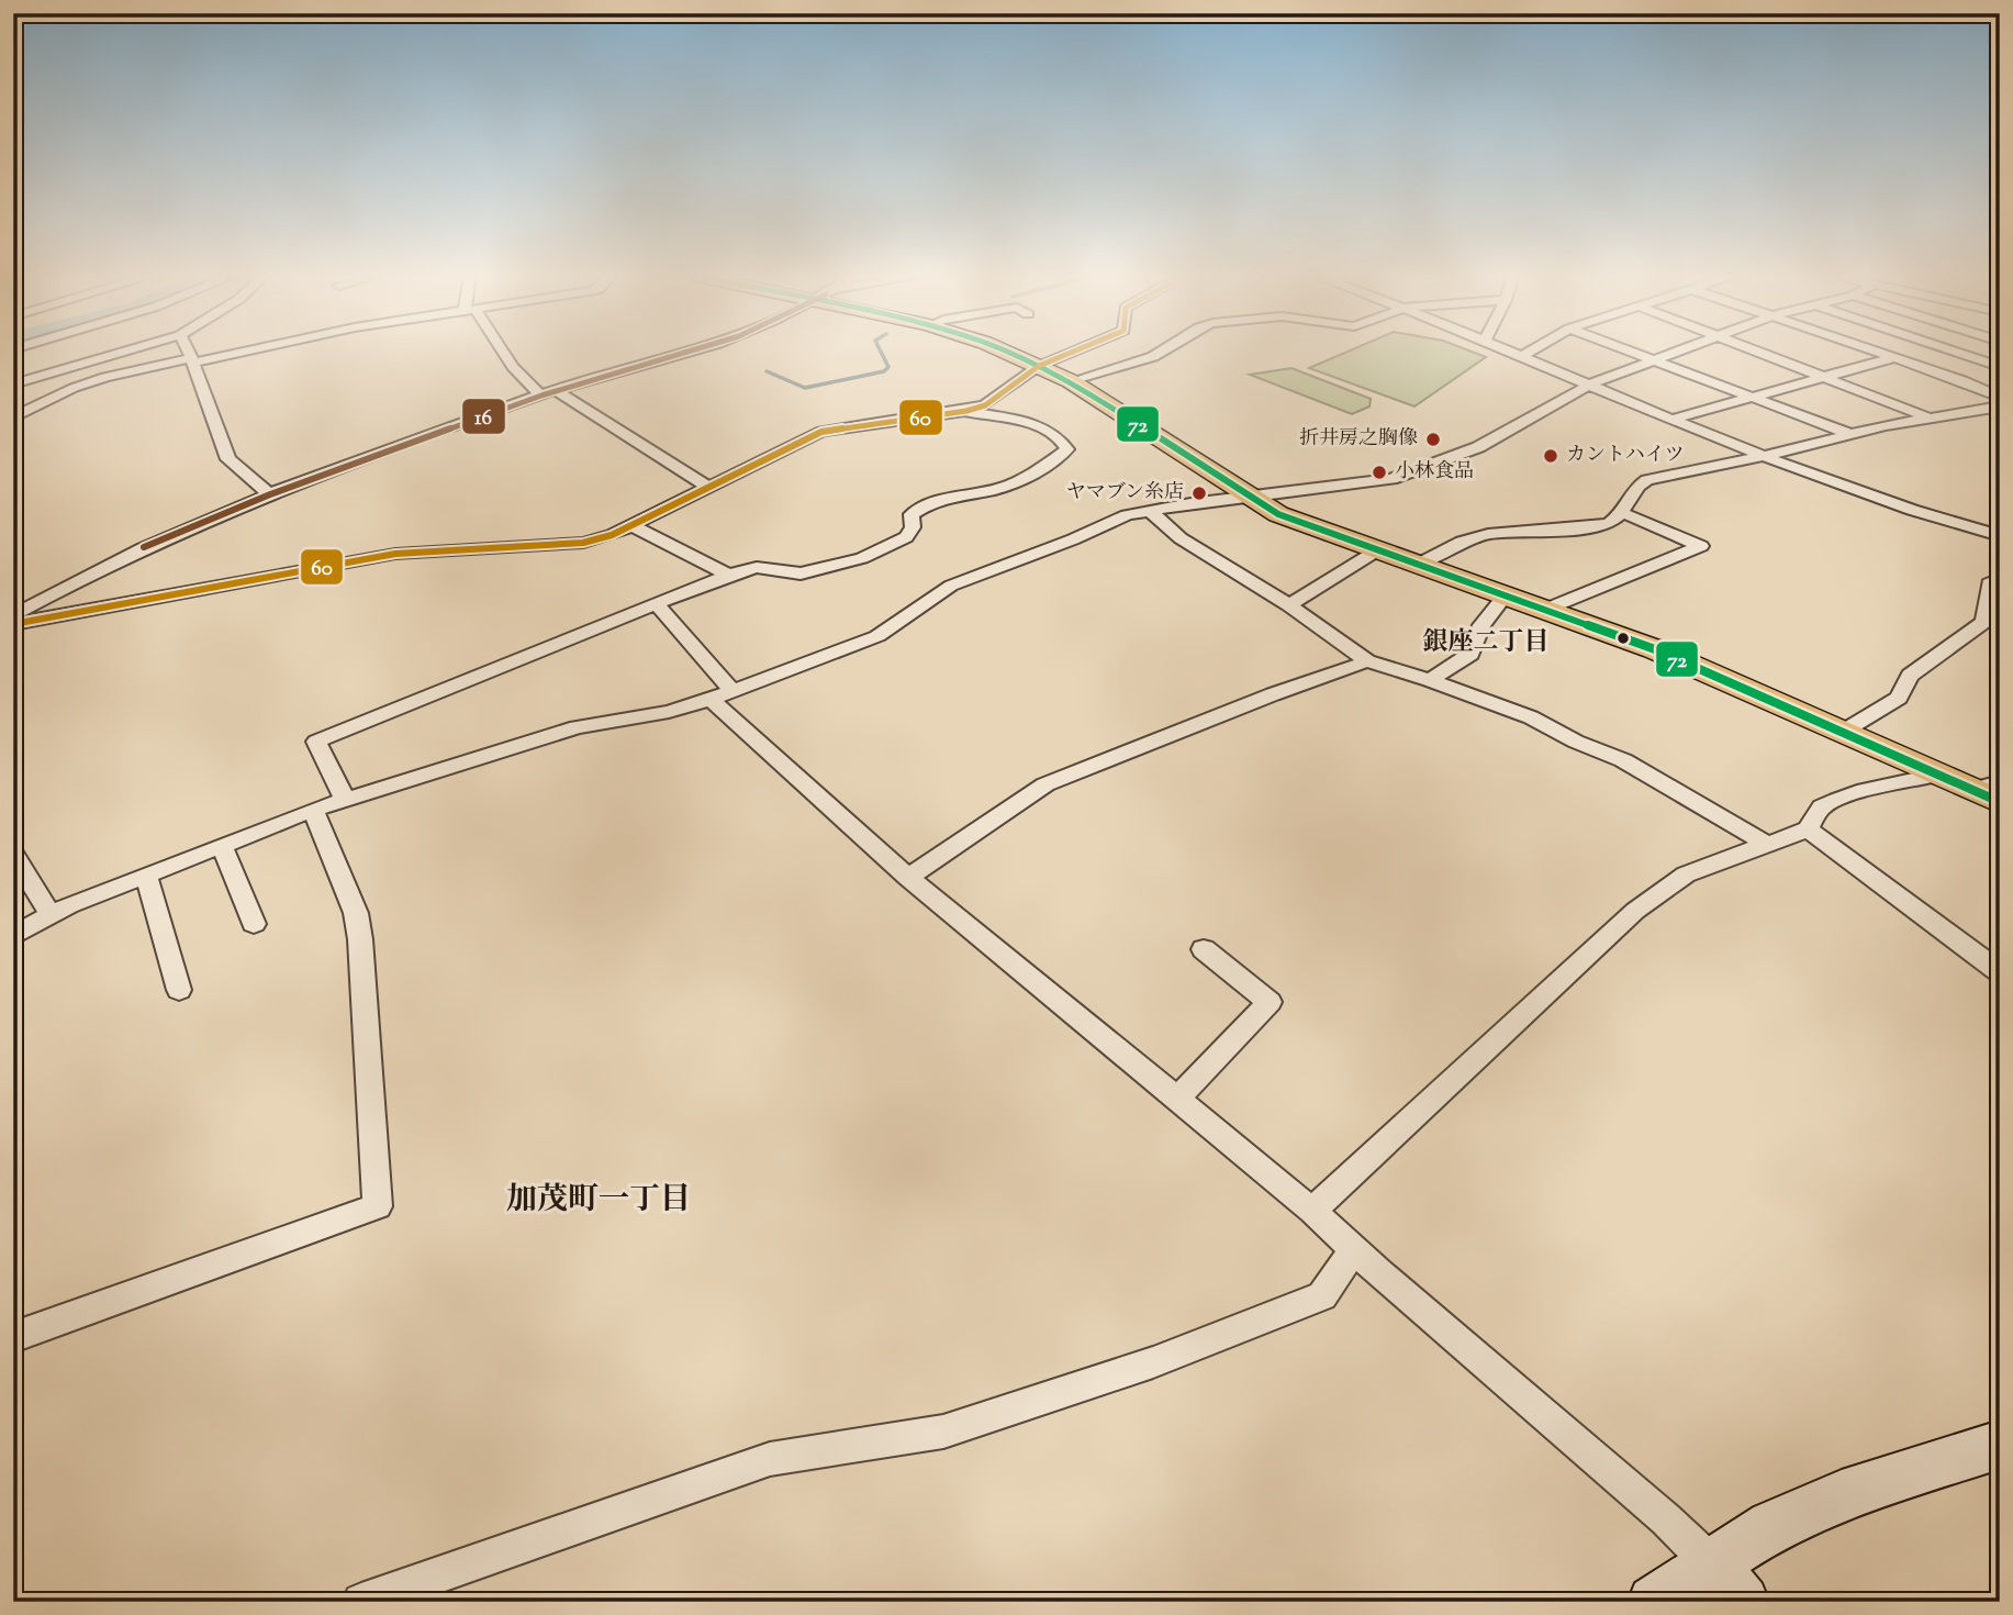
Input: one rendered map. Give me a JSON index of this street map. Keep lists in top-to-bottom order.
{
  "districts": ["銀座二丁目", "加茂町一丁目"],
  "places": [
    "折井房之胸像",
    "カントハイツ",
    "小林食品",
    "ヤマブン糸店"
  ],
  "lines": ["transit line 72", "transit line 16", "transit line 60"]
}
